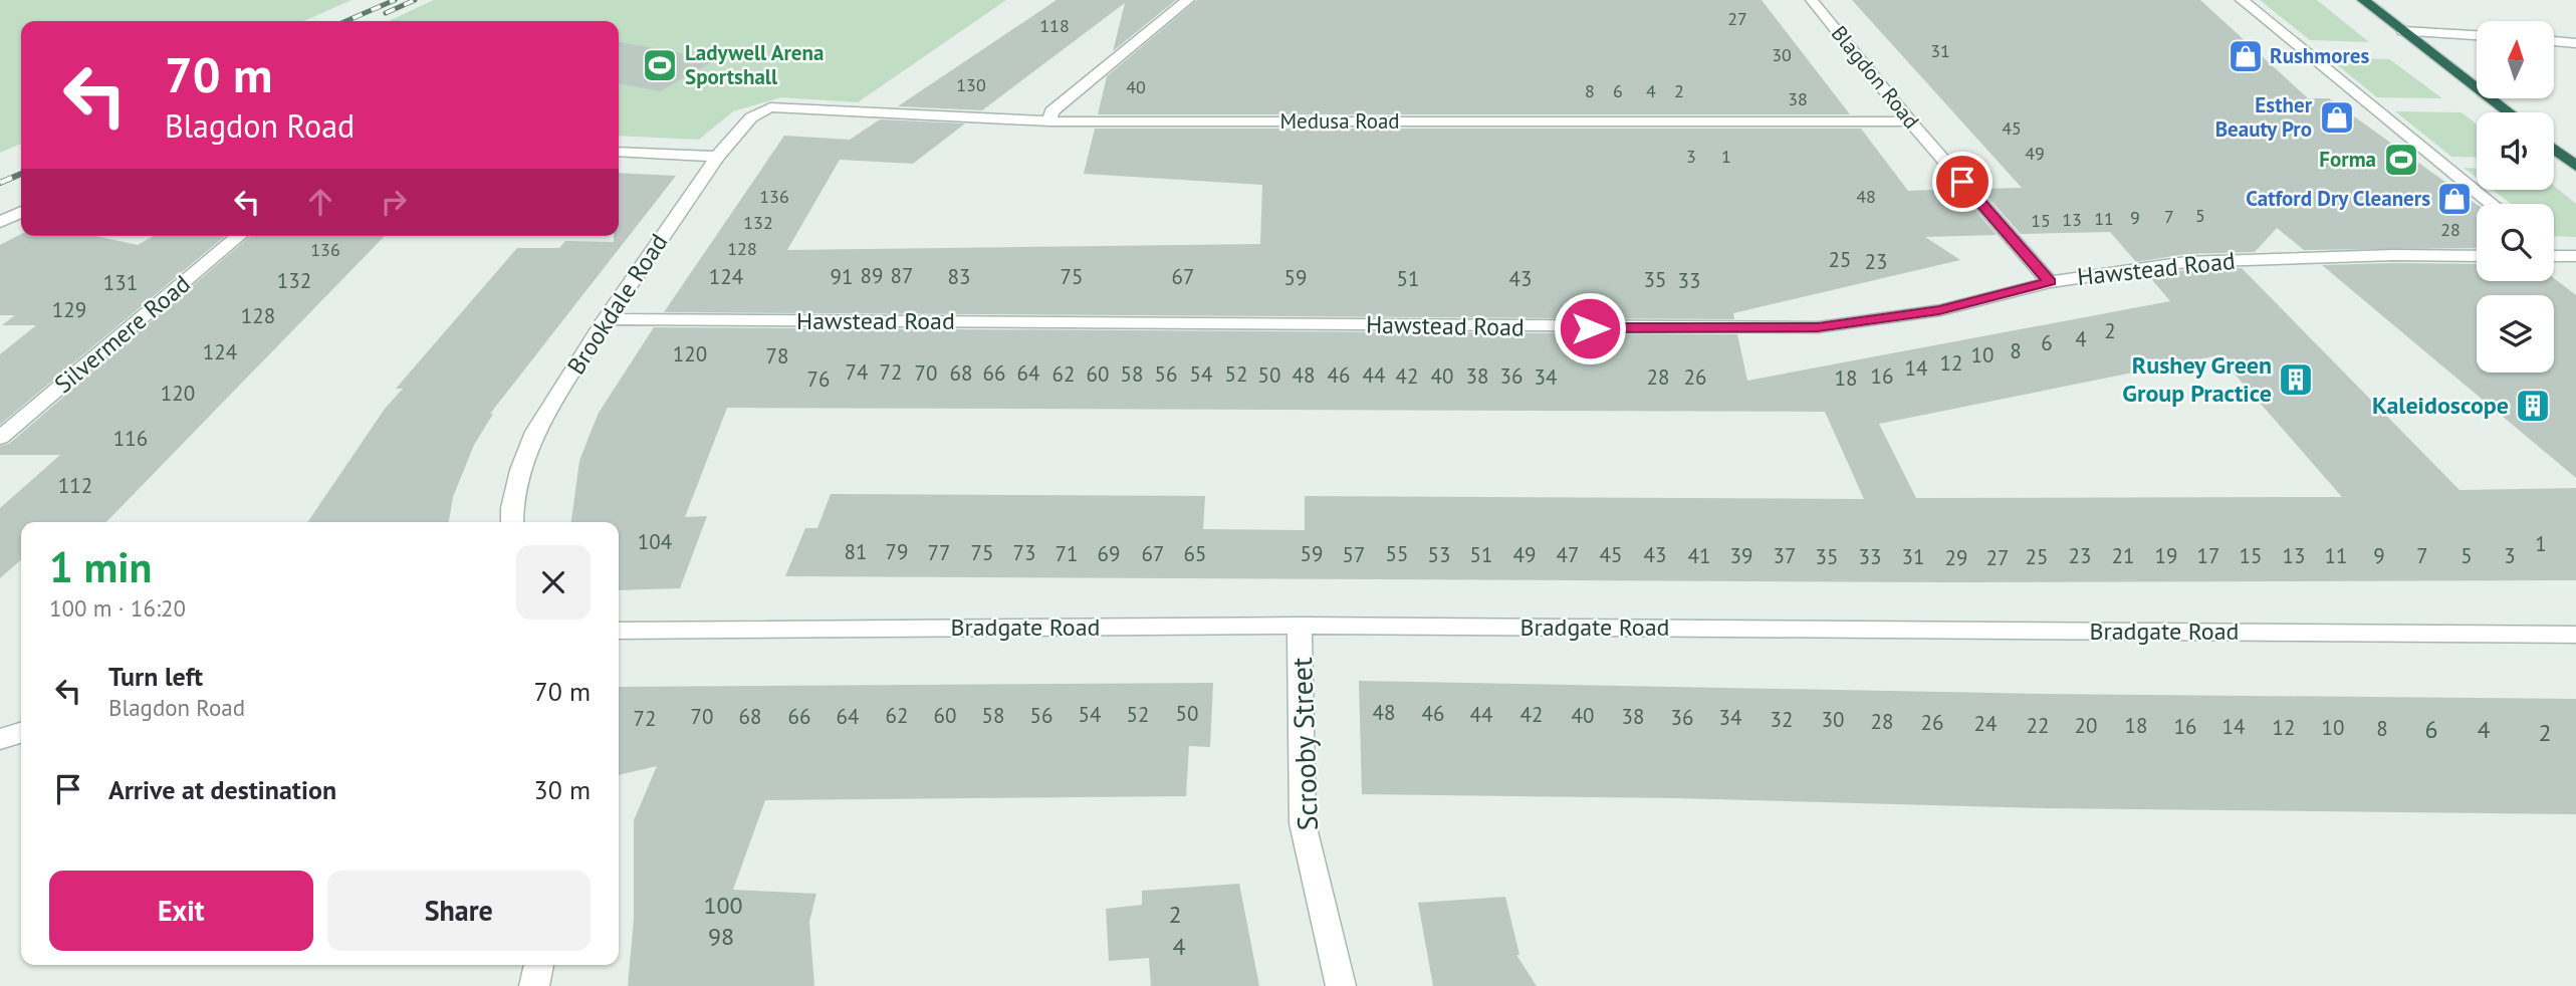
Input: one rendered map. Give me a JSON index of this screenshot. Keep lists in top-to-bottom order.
{
  "streets": {
    "street": [
      "Blagdon Road",
      "Medusa Road",
      "Hawstead Road",
      "Brookdale Road",
      "Silvermere Road",
      "Bradgate Road",
      "Scrooby Street"
    ]
  },
  "crossings": [
    ["Blagdon Road", "Medusa Road"],
    ["Blagdon Road", "Hawstead Road"],
    ["Medusa Road", "Brookdale Road"],
    ["Hawstead Road", "Brookdale Road"],
    ["Bradgate Road", "Scrooby Street"]
  ],
  "places": {
    "shop": ["Rushmores", "Esther Beauty Pro", "Catford Dry Cleaners"],
    "sports": ["Ladywell Arena Sportshall", "Forma"],
    "building": ["Rushey Green Group Practice", "Kaleidoscope"]
  },
  "house_numbers": [
    "27",
    "118",
    "31",
    "30",
    "130",
    "40",
    "8",
    "6",
    "4",
    "2",
    "38",
    "45",
    "49",
    "3",
    "1",
    "136",
    "48",
    "5",
    "7",
    "9",
    "11",
    "13",
    "15",
    "132",
    "28",
    "128",
    "136",
    "25",
    "23",
    "89",
    "87",
    "124",
    "91",
    "83",
    "75",
    "67",
    "59",
    "51",
    "43",
    "35",
    "132",
    "33",
    "131",
    "129",
    "128",
    "2",
    "4",
    "6",
    "8",
    "124",
    "120",
    "10",
    "78",
    "12",
    "14",
    "74",
    "72",
    "70",
    "68",
    "66",
    "64",
    "62",
    "60",
    "58",
    "56",
    "54",
    "52",
    "50",
    "48",
    "46",
    "44",
    "42",
    "40",
    "38",
    "36",
    "16",
    "34",
    "28",
    "26",
    "18",
    "76",
    "120",
    "116",
    "112",
    "104",
    "1",
    "81",
    "79",
    "77",
    "75",
    "73",
    "71",
    "69",
    "67",
    "65",
    "59",
    "55",
    "57",
    "53",
    "51",
    "49",
    "47",
    "45",
    "43",
    "41",
    "39",
    "37",
    "23",
    "21",
    "19",
    "17",
    "15",
    "13",
    "11",
    "9",
    "7",
    "5",
    "3",
    "35",
    "33",
    "31",
    "25",
    "29",
    "27",
    "48",
    "50",
    "46",
    "54",
    "52",
    "44",
    "42",
    "62",
    "60",
    "58",
    "56",
    "40",
    "70",
    "68",
    "66",
    "64",
    "38",
    "36",
    "34",
    "72",
    "32",
    "30",
    "28",
    "26",
    "24",
    "22",
    "20",
    "18",
    "16",
    "14",
    "12",
    "10",
    "8",
    "6",
    "4",
    "2",
    "100",
    "2",
    "98",
    "4"
  ],
  "north": "top",
  "page": {
    "turn": ["70 m", "Blagdon Road"],
    "heading": ["1 min", "100 m · 16:20"],
    "list": [
      {
        "name": "Turn left",
        "note": "Blagdon Road",
        "value": "70 m"
      },
      {
        "name": "Arrive at destination",
        "value": "30 m"
      }
    ],
    "buttons": ["Exit", "Share"]
  }
}
